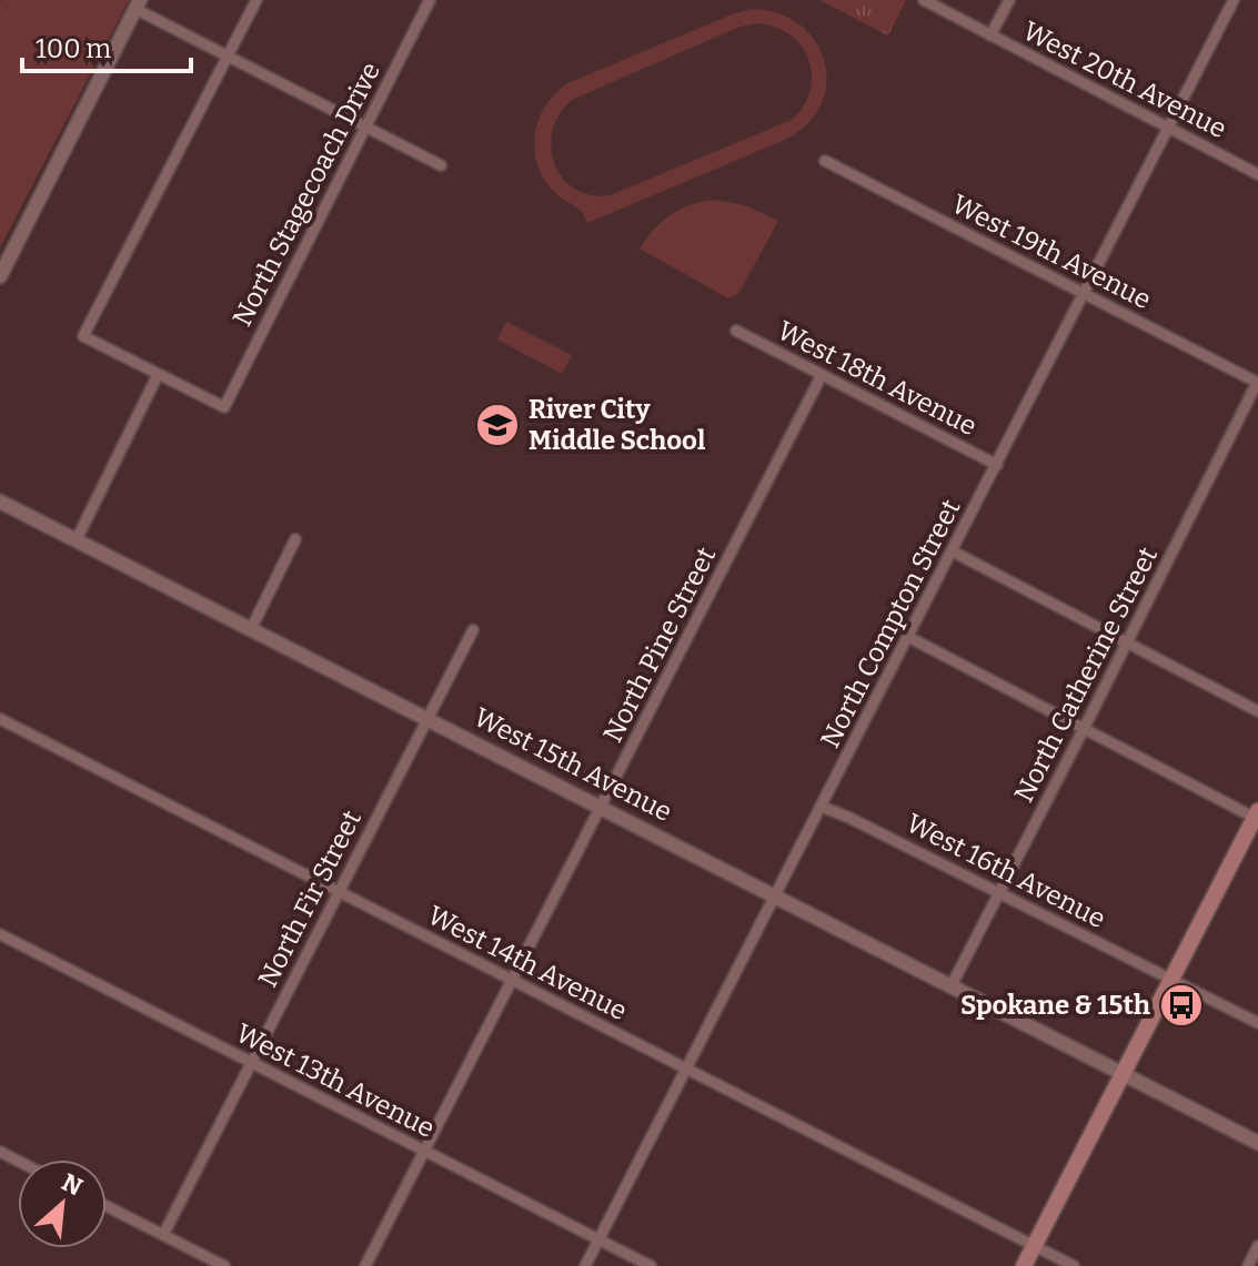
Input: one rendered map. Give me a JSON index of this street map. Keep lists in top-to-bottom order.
{
  "streets": {
    "street": [
      "West 20th Avenue",
      "North Stagecoach Drive",
      "West 19th Avenue",
      "West 18th Avenue",
      "North Compton Street",
      "North Pine Street",
      "North Catherine Street",
      "West 15th Avenue",
      "West 16th Avenue",
      "North Fir Street",
      "West 14th Avenue",
      "West 13th Avenue"
    ]
  },
  "crossings": [
    ["West 20th Avenue", "North Compton Street"],
    ["West 19th Avenue", "North Compton Street"],
    ["West 19th Avenue", "North Catherine Street"],
    ["West 18th Avenue", "North Compton Street"],
    ["West 18th Avenue", "North Pine Street"],
    ["North Compton Street", "West 15th Avenue"],
    ["North Compton Street", "West 16th Avenue"],
    ["North Compton Street", "West 14th Avenue"],
    ["North Compton Street", "West 13th Avenue"],
    ["North Pine Street", "West 15th Avenue"],
    ["North Pine Street", "West 14th Avenue"],
    ["North Pine Street", "West 13th Avenue"],
    ["North Catherine Street", "West 15th Avenue"],
    ["North Catherine Street", "West 16th Avenue"],
    ["West 15th Avenue", "North Fir Street"],
    ["North Fir Street", "West 14th Avenue"],
    ["North Fir Street", "West 13th Avenue"]
  ],
  "places": {
    "school or university": ["River City Middle School"],
    "bus stop": ["Spokane & 15th"]
  },
  "scale_bar": "100 m",
  "north": "top right"
}
